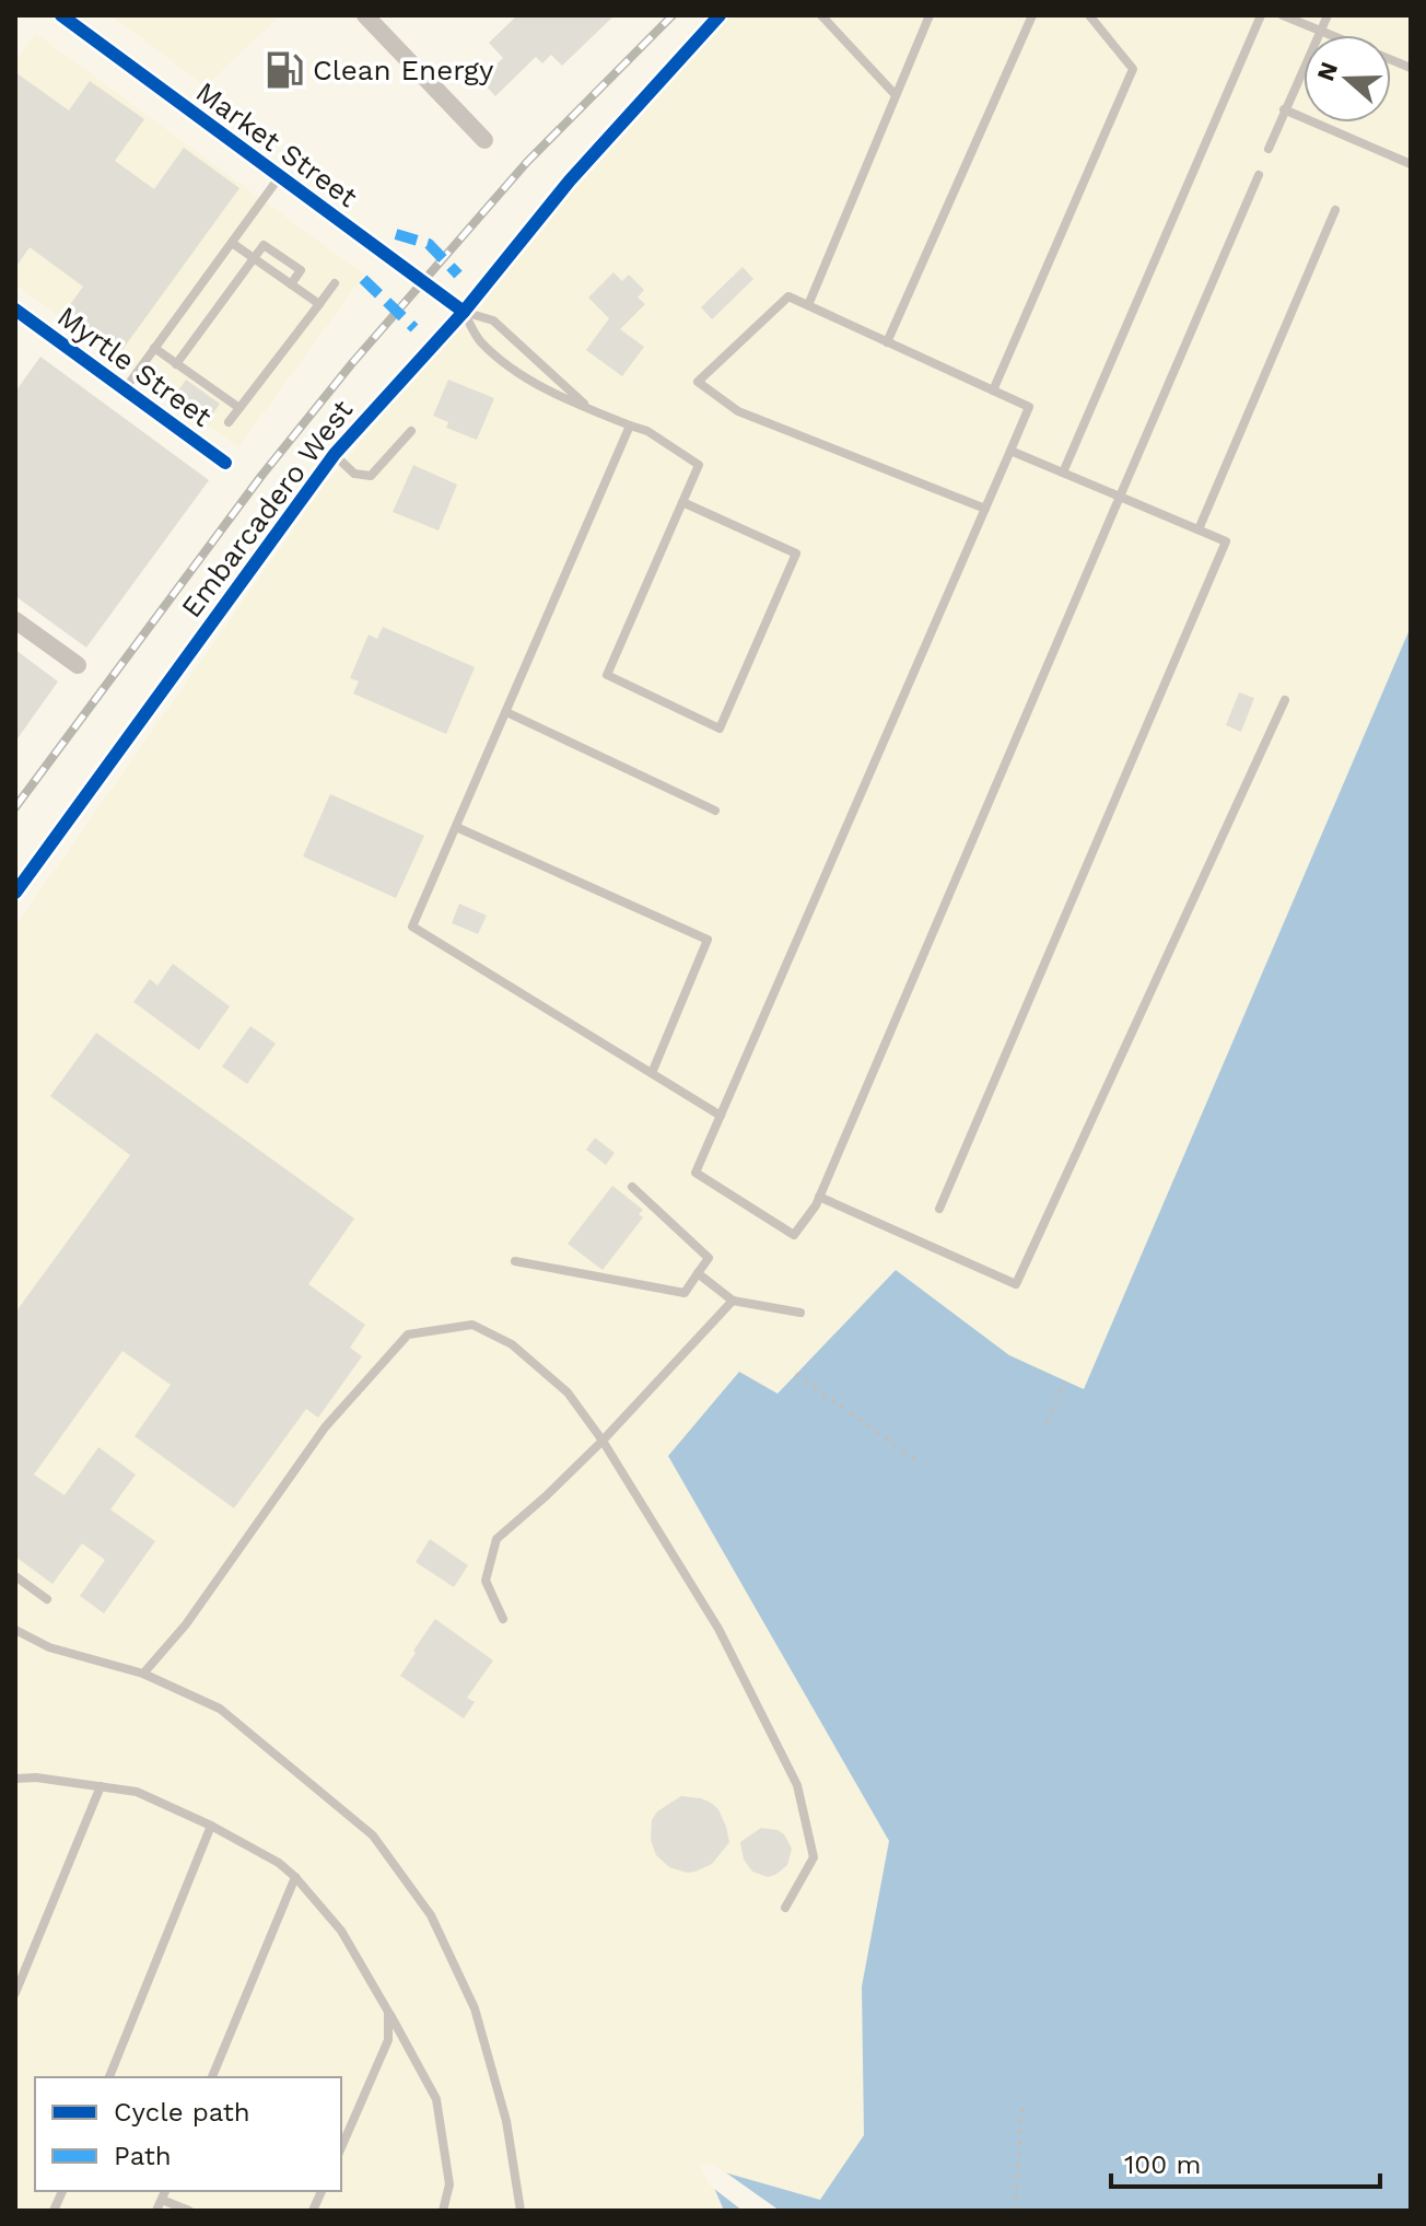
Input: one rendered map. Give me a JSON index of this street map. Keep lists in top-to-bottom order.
{
  "streets": {
    "street": ["Market Street", "Myrtle Street", "Embarcadero West"]
  },
  "crossings": [
    ["Market Street", "Embarcadero West"]
  ],
  "places": {
    "fuel station": ["Clean Energy"]
  },
  "legend": ["Cycle path", "Path"],
  "scale_bar": "100 m",
  "north": "left"
}
